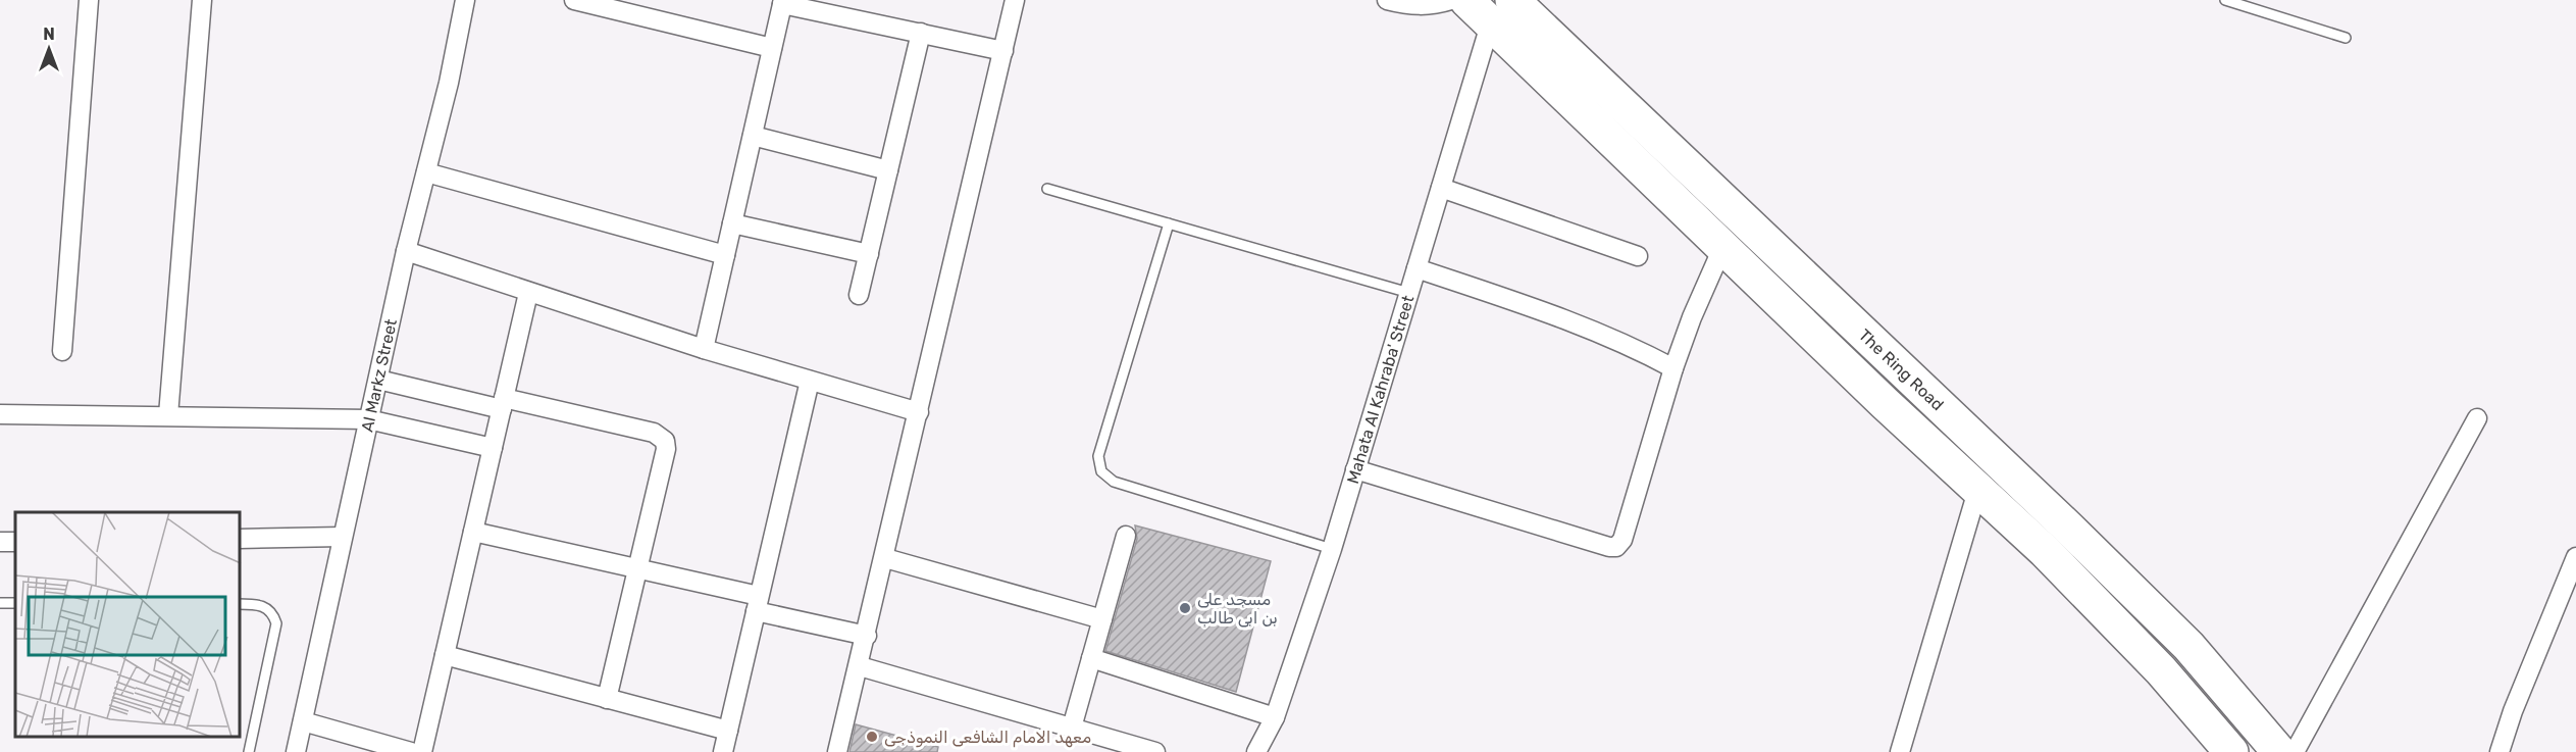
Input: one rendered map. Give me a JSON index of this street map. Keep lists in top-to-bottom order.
{
  "streets": {
    "highway": ["The Ring Road"],
    "street": ["Al Markz Street", "Mahata Al Kahraba' Street"]
  },
  "crossings": [
    ["The Ring Road", "Mahata Al Kahraba' Street"]
  ],
  "places": ["مسجد على بن ابى طالب", "معهد الامام الشافعى النموذجى"],
  "north": "top"
}
